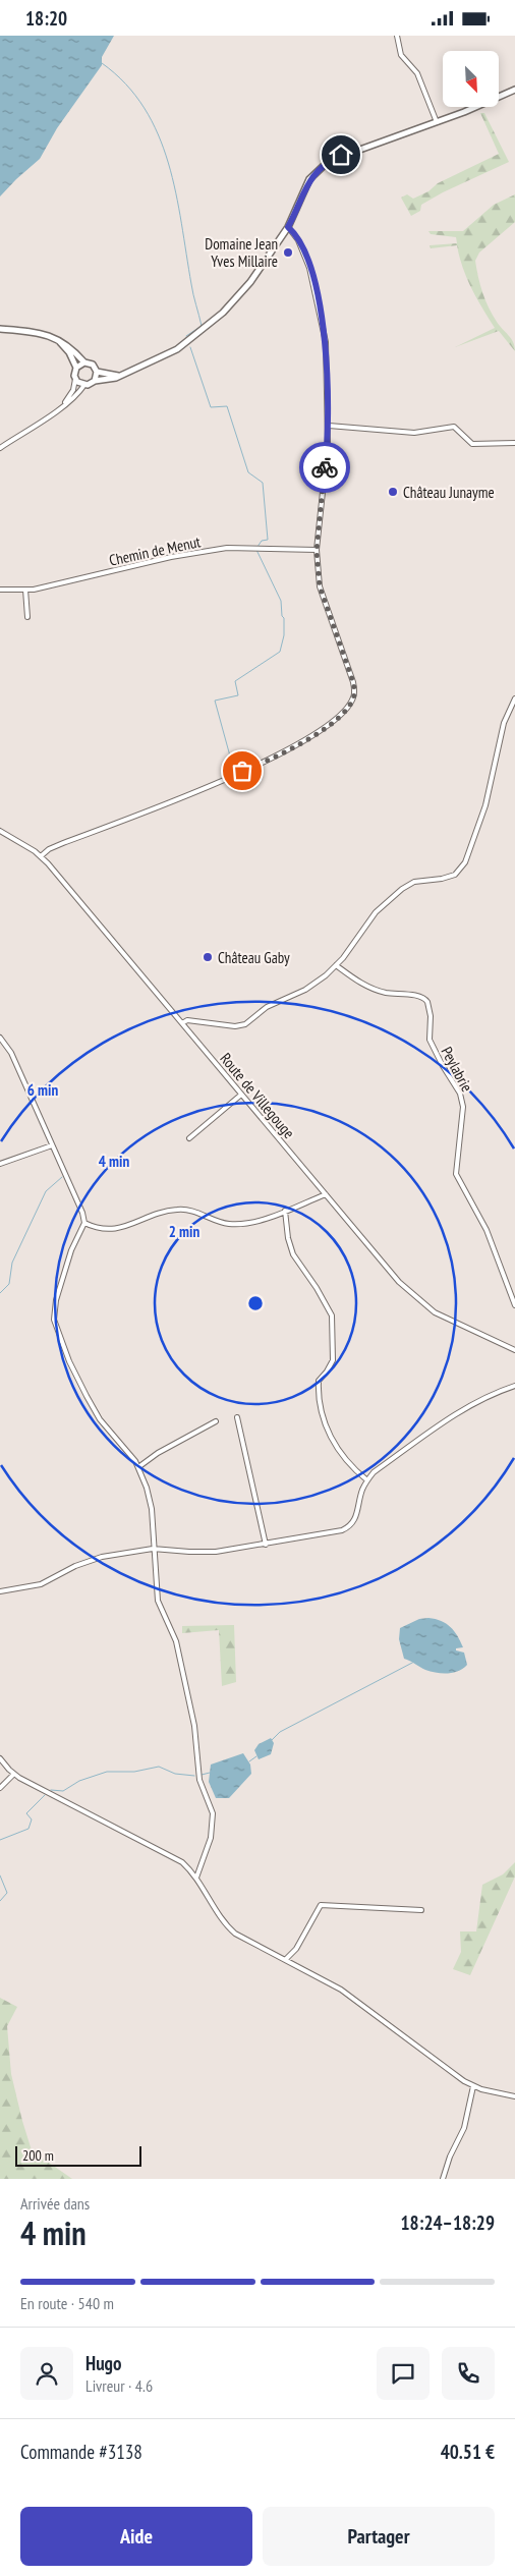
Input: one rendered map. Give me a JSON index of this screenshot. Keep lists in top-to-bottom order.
{
  "streets": {
    "street": ["Chemin de Menut", "Peylabrie", "Route de Villegouge"]
  },
  "places": ["Domaine Jean Yves Millaire", "Château Junayme", "Château Gaby"],
  "scale_bar": "200 m",
  "north": "bottom right",
  "page": {
    "status": "18:20",
    "scale": "200 m",
    "heading": ["4 min", "Arrivée dans", "18:24–18:29"],
    "panel": [
      "Hugo",
      "Livreur · 4.6",
      "Commande #3138",
      "40.51 €"
    ],
    "bar": "En route · 540 m",
    "buttons": ["Aide", "Partager"]
  },
  "rings": ["6 min", "4 min", "2 min"]
}
